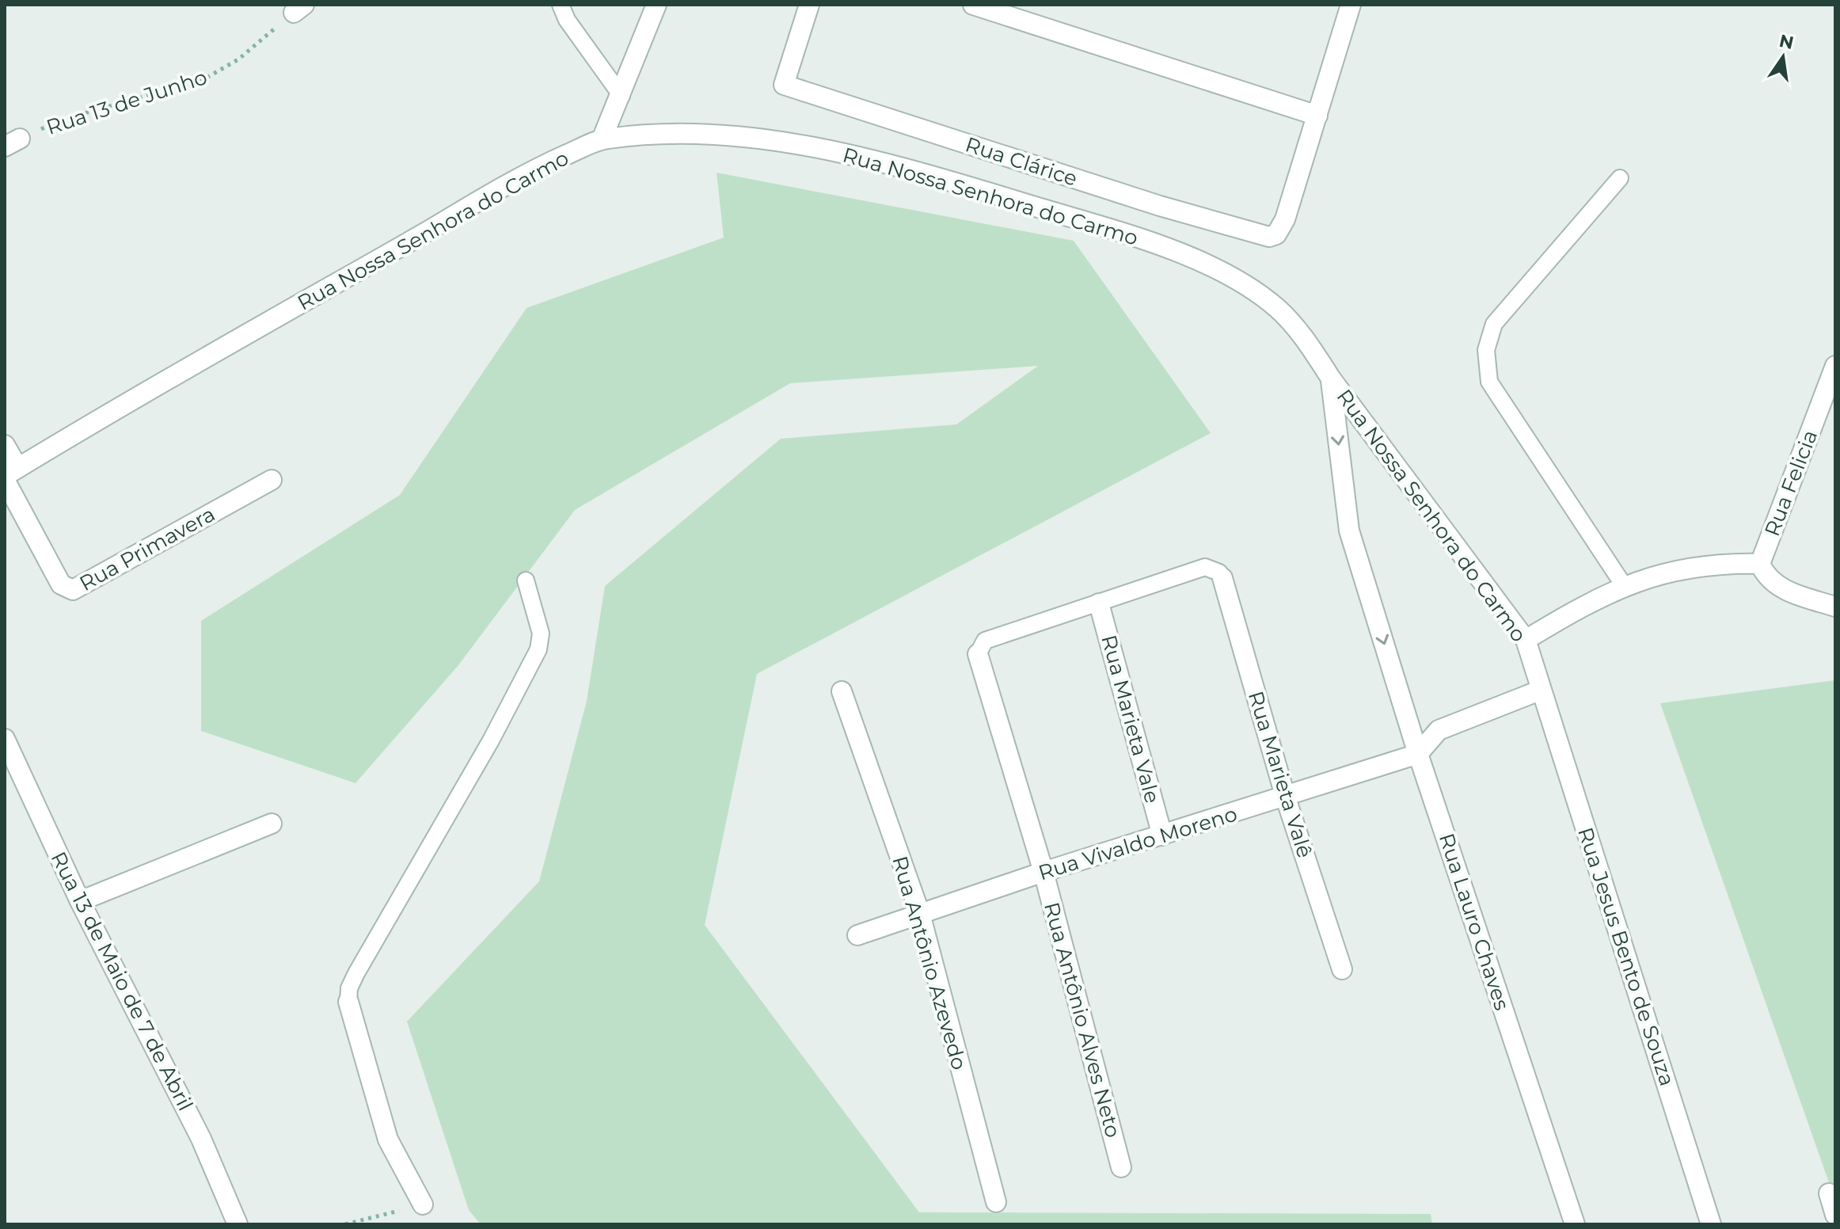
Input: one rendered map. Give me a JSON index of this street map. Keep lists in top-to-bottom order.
{
  "streets": {
    "street": [
      "Rua Clárice",
      "Rua Nossa Senhora do Carmo",
      "Rua Felicia",
      "Rua Primavera",
      "Rua Marieta Vale",
      "Rua Marieta Valê",
      "Rua Vivaldo Moreno",
      "Rua Lauro Chaves",
      "Rua Jesus Bento de Souza",
      "Rua Antônio Azevedo",
      "Rua 13 de Maio de 7 de Abril",
      "Rua Antônio Alves Neto"
    ],
    "path": ["Rua 13 de Junho"]
  },
  "crossings": [
    ["Rua Nossa Senhora do Carmo", "Rua Primavera"],
    ["Rua Nossa Senhora do Carmo", "Rua Vivaldo Moreno"],
    ["Rua Nossa Senhora do Carmo", "Rua Lauro Chaves"],
    ["Rua Nossa Senhora do Carmo", "Rua Jesus Bento de Souza"],
    ["Rua Marieta Vale", "Rua Vivaldo Moreno"],
    ["Rua Marieta Valê", "Rua Vivaldo Moreno"],
    ["Rua Vivaldo Moreno", "Rua Lauro Chaves"],
    ["Rua Vivaldo Moreno", "Rua Antônio Azevedo"],
    ["Rua Vivaldo Moreno", "Rua Antônio Alves Neto"]
  ],
  "north": "top"
}
